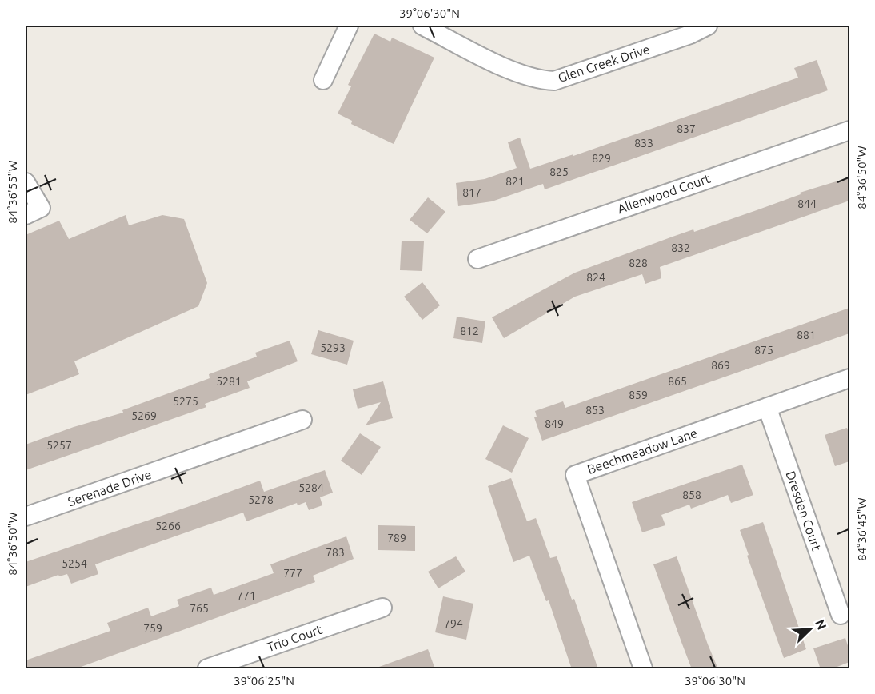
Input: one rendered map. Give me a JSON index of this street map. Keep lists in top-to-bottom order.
{
  "streets": {
    "street": [
      "Glen Creek Drive",
      "Allenwood Court",
      "Beechmeadow Lane",
      "Serenade Drive",
      "Dresden Court",
      "Trio Court"
    ]
  },
  "crossings": [
    ["Beechmeadow Lane", "Dresden Court"]
  ],
  "house_numbers": [
    "837",
    "833",
    "829",
    "825",
    "821",
    "817",
    "844",
    "832",
    "828",
    "824",
    "812",
    "881",
    "5293",
    "875",
    "869",
    "5281",
    "865",
    "859",
    "5275",
    "853",
    "5269",
    "849",
    "5257",
    "5284",
    "858",
    "5278",
    "5266",
    "789",
    "783",
    "5254",
    "777",
    "771",
    "765",
    "794",
    "759"
  ],
  "north": "top right",
  "coordinates": [
    "39°06'30\"N",
    "84°36'50\"W",
    "84°36'55\"W",
    "84°36'45\"W",
    "39°06'25\"N"
  ]
}
